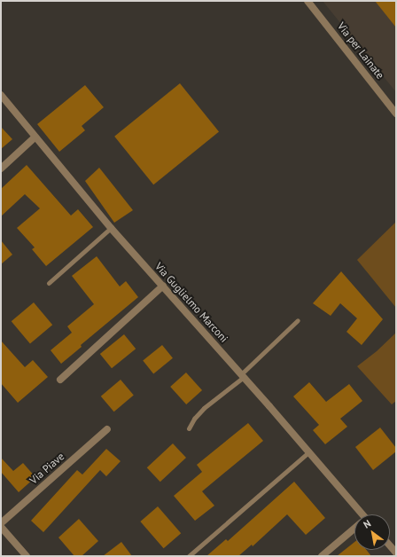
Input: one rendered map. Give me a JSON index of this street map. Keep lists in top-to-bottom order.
{
  "streets": {
    "street": ["Via per Lainate", "Via Guglielmo Marconi", "Via Piave"]
  },
  "north": "top left"
}
